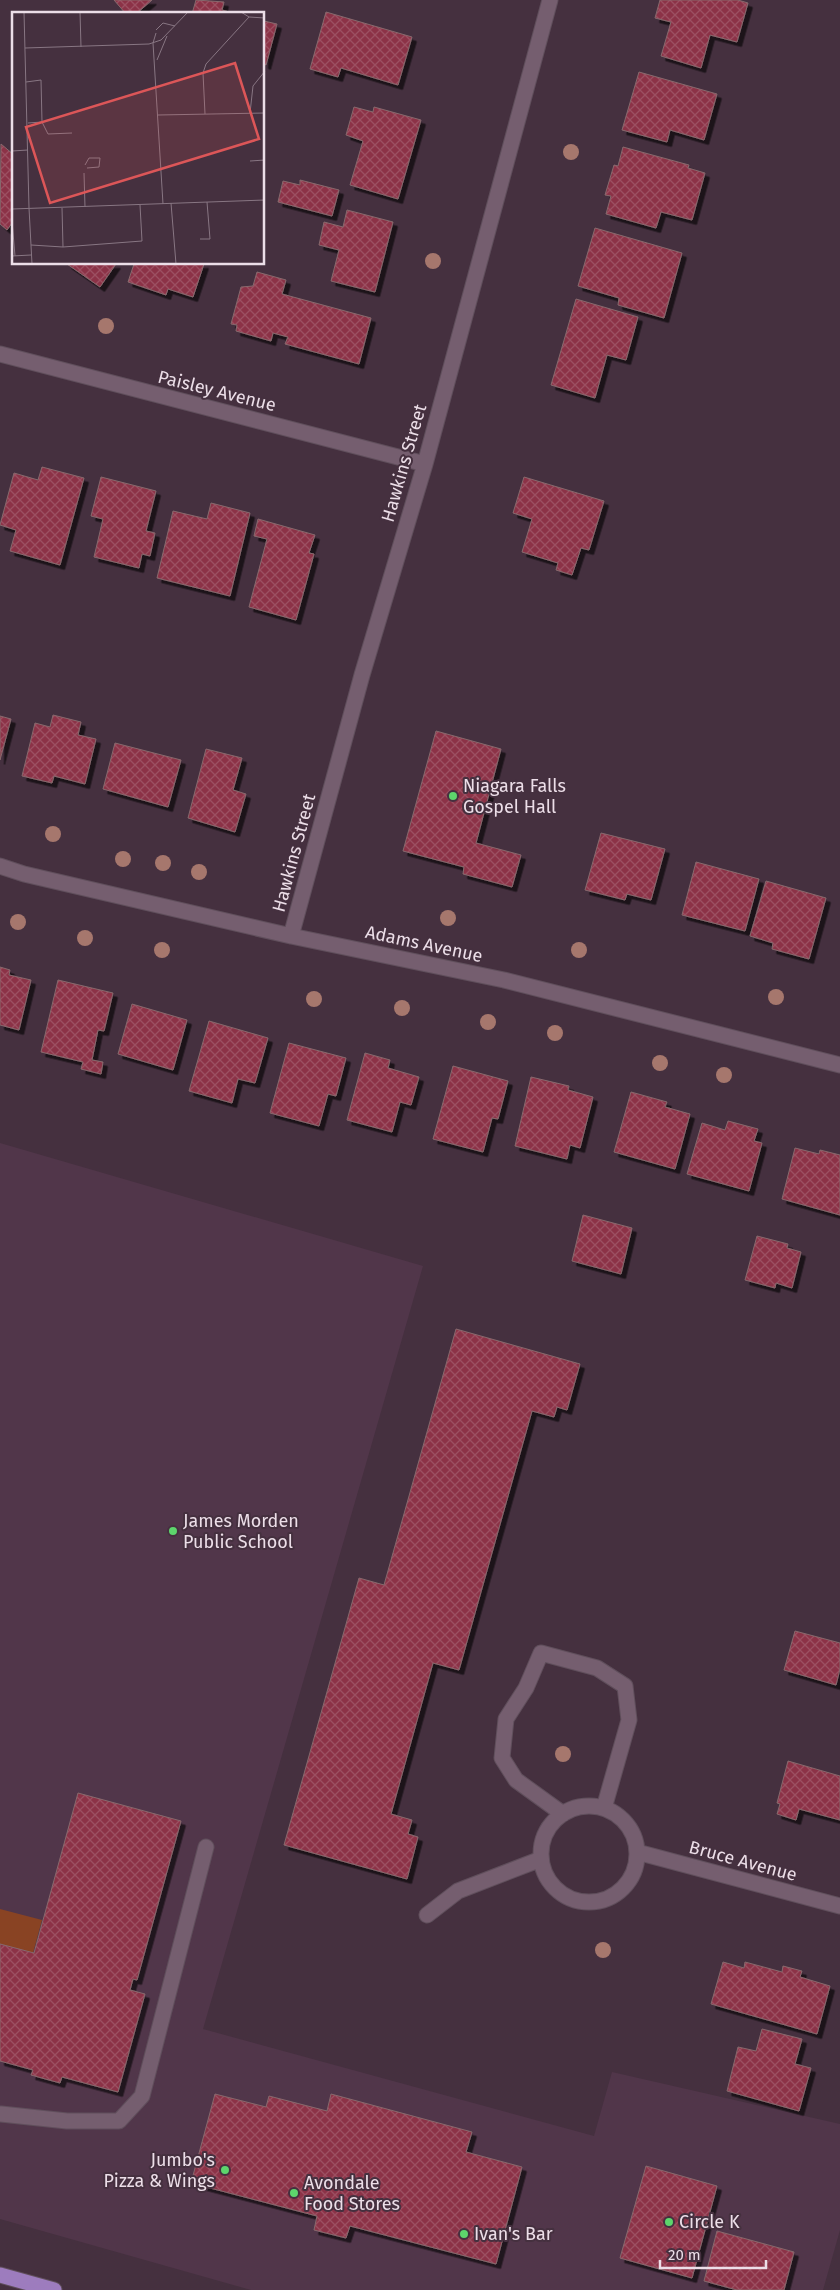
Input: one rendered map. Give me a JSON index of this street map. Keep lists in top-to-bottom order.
{
  "streets": {
    "street": [
      "Paisley Avenue",
      "Hawkins Street",
      "Adams Avenue",
      "Bruce Avenue"
    ]
  },
  "crossings": [
    ["Paisley Avenue", "Hawkins Street"],
    ["Hawkins Street", "Adams Avenue"]
  ],
  "places": [
    "Niagara Falls Gospel Hall",
    "James Morden Public School",
    "Jumbo's Pizza & Wings",
    "Avondale Food Stores",
    "Circle K",
    "Ivan's Bar"
  ],
  "scale_bar": "20 m"
}
